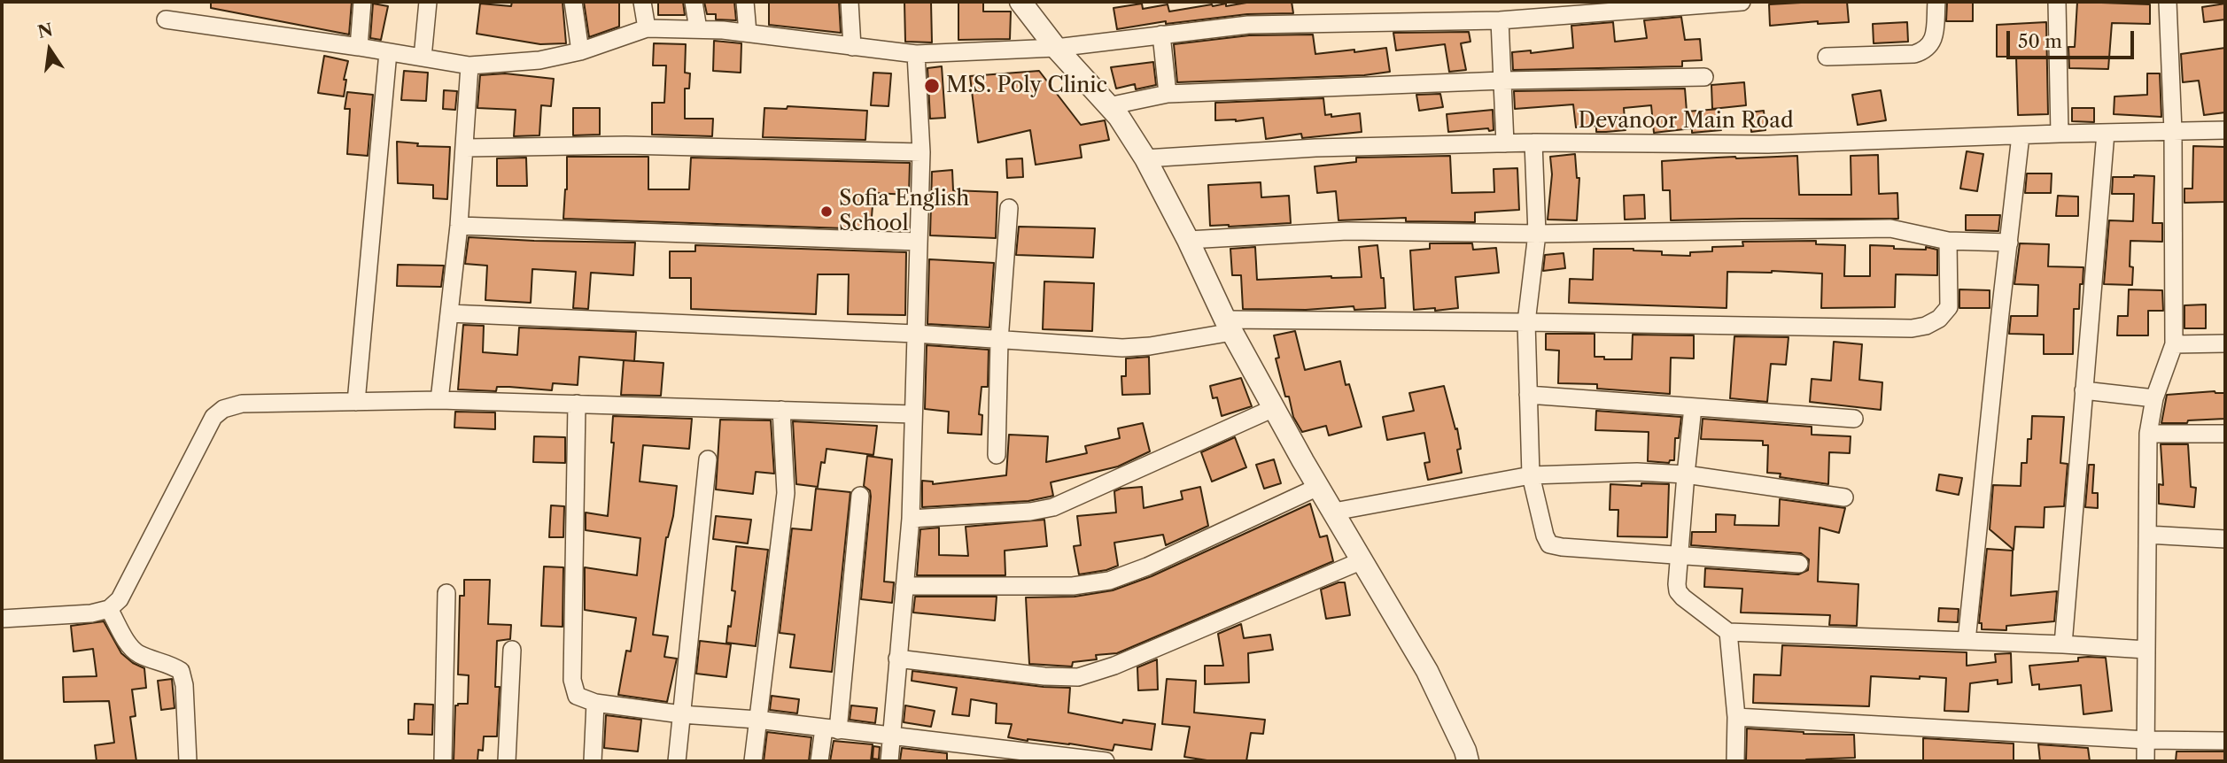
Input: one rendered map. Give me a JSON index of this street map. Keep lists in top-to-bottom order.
{
  "streets": {
    "street": ["Devanoor Main Road"]
  },
  "places": ["M.S. Poly Clinic", "Sofia English School"],
  "scale_bar": "50 m",
  "north": "top"
}
